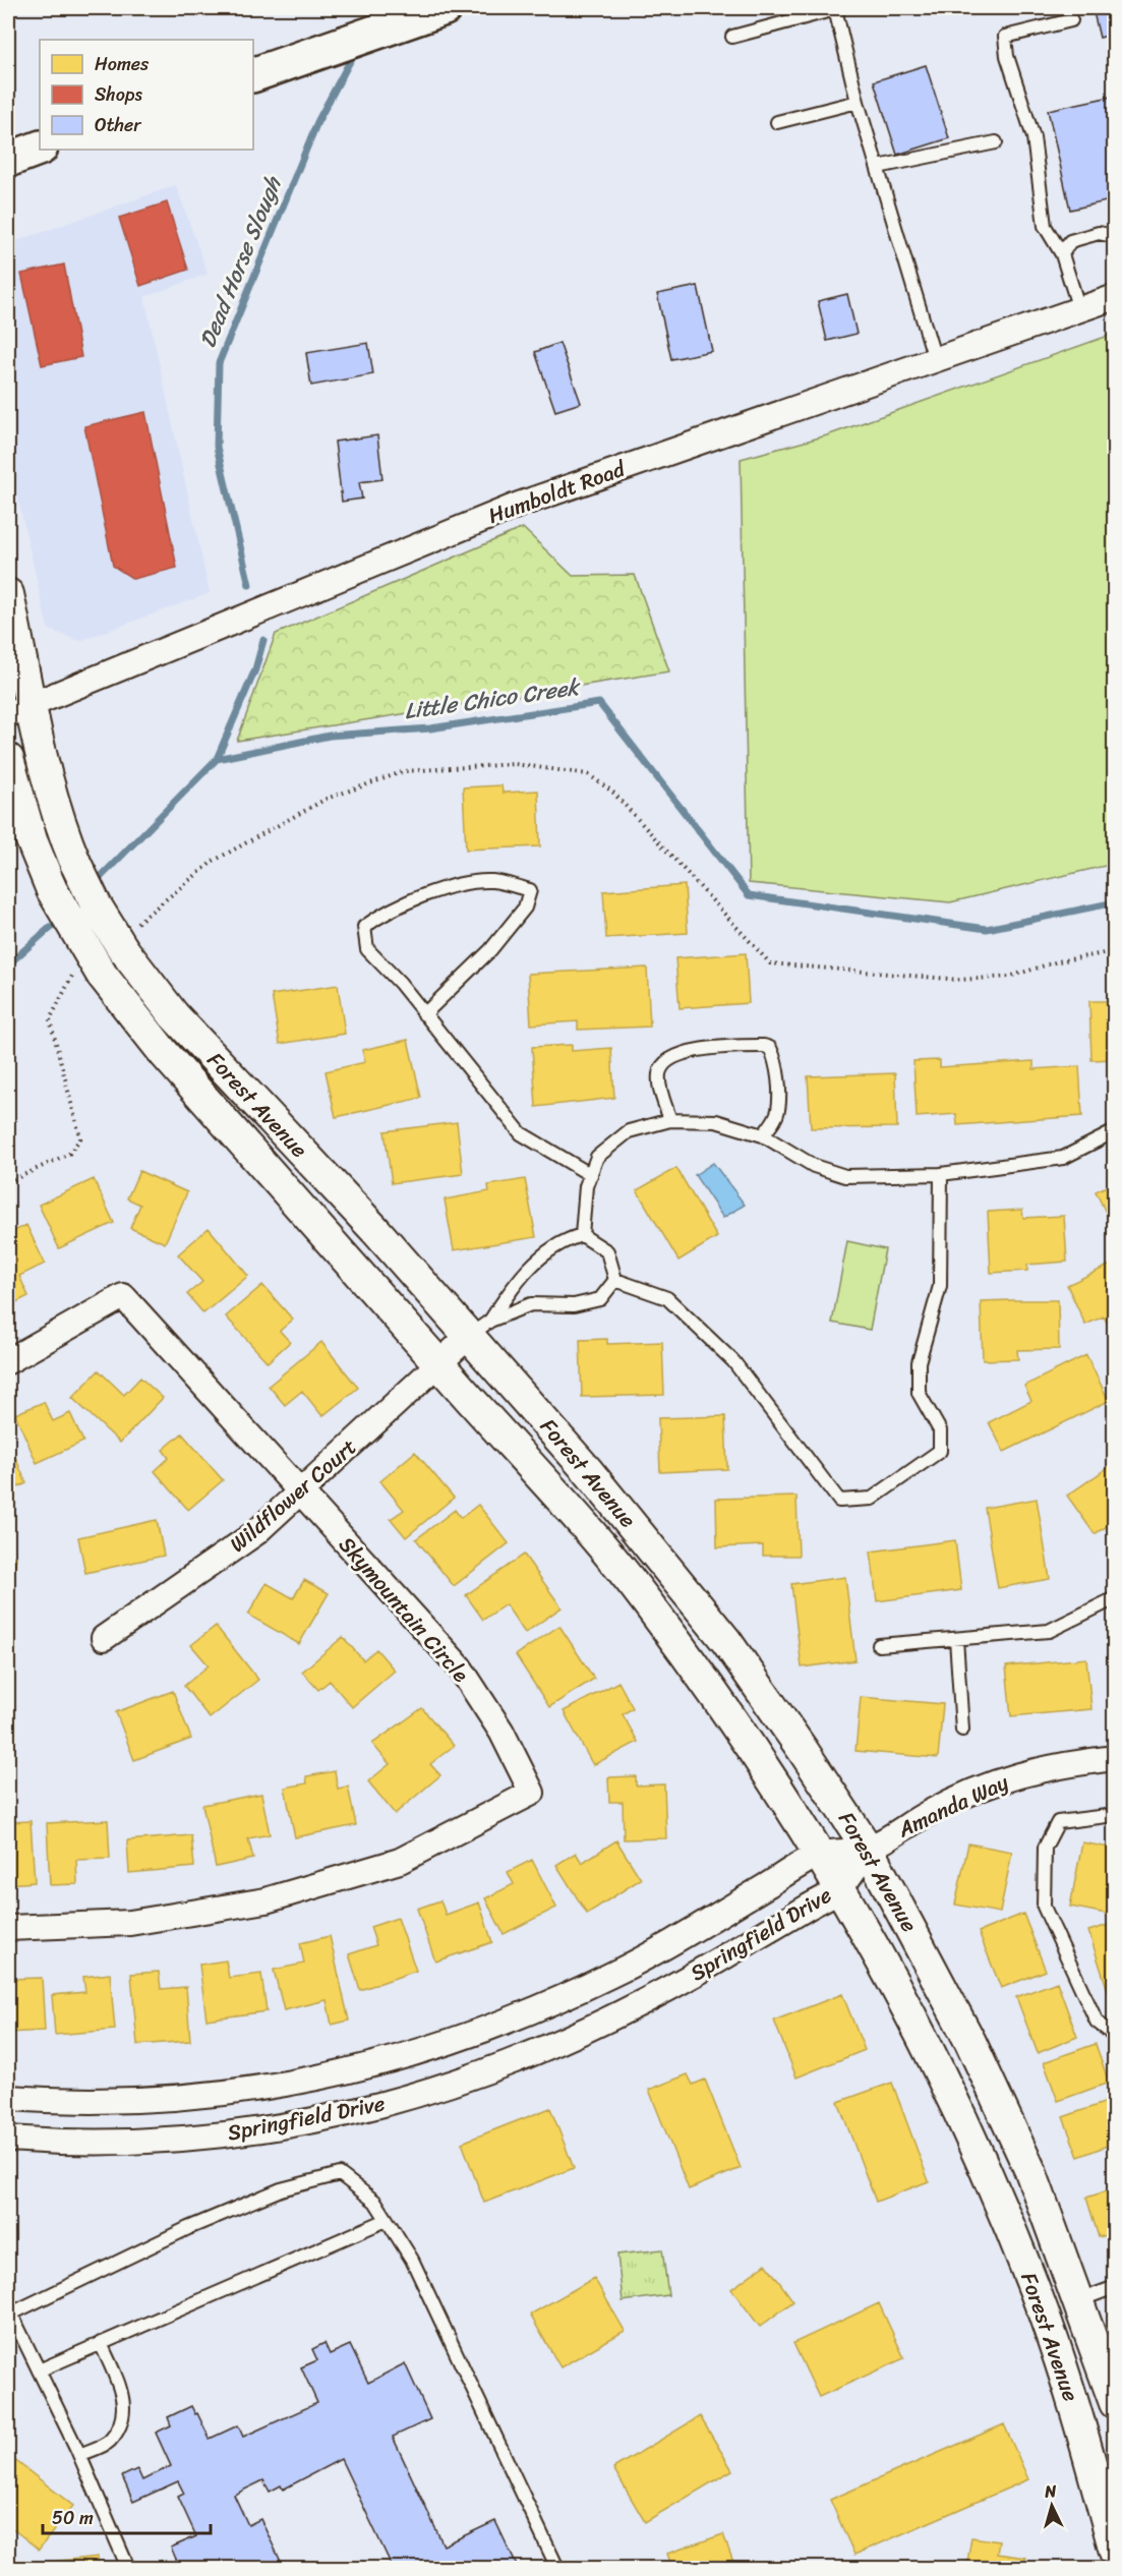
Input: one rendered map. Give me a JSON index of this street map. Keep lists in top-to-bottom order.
{
  "streets": {
    "street": [
      "Humboldt Road",
      "Forest Avenue",
      "Wildflower Court",
      "Skymountain Circle",
      "Amanda Way",
      "Springfield Drive"
    ]
  },
  "crossings": [
    ["Humboldt Road", "Forest Avenue"],
    ["Forest Avenue", "Wildflower Court"],
    ["Forest Avenue", "Amanda Way"],
    ["Forest Avenue", "Springfield Drive"],
    ["Wildflower Court", "Skymountain Circle"],
    ["Amanda Way", "Springfield Drive"]
  ],
  "water": ["Dead Horse Slough", "Little Chico Creek"],
  "legend": ["Homes", "Shops", "Other"],
  "scale_bar": "50 m",
  "north": "top"
}
